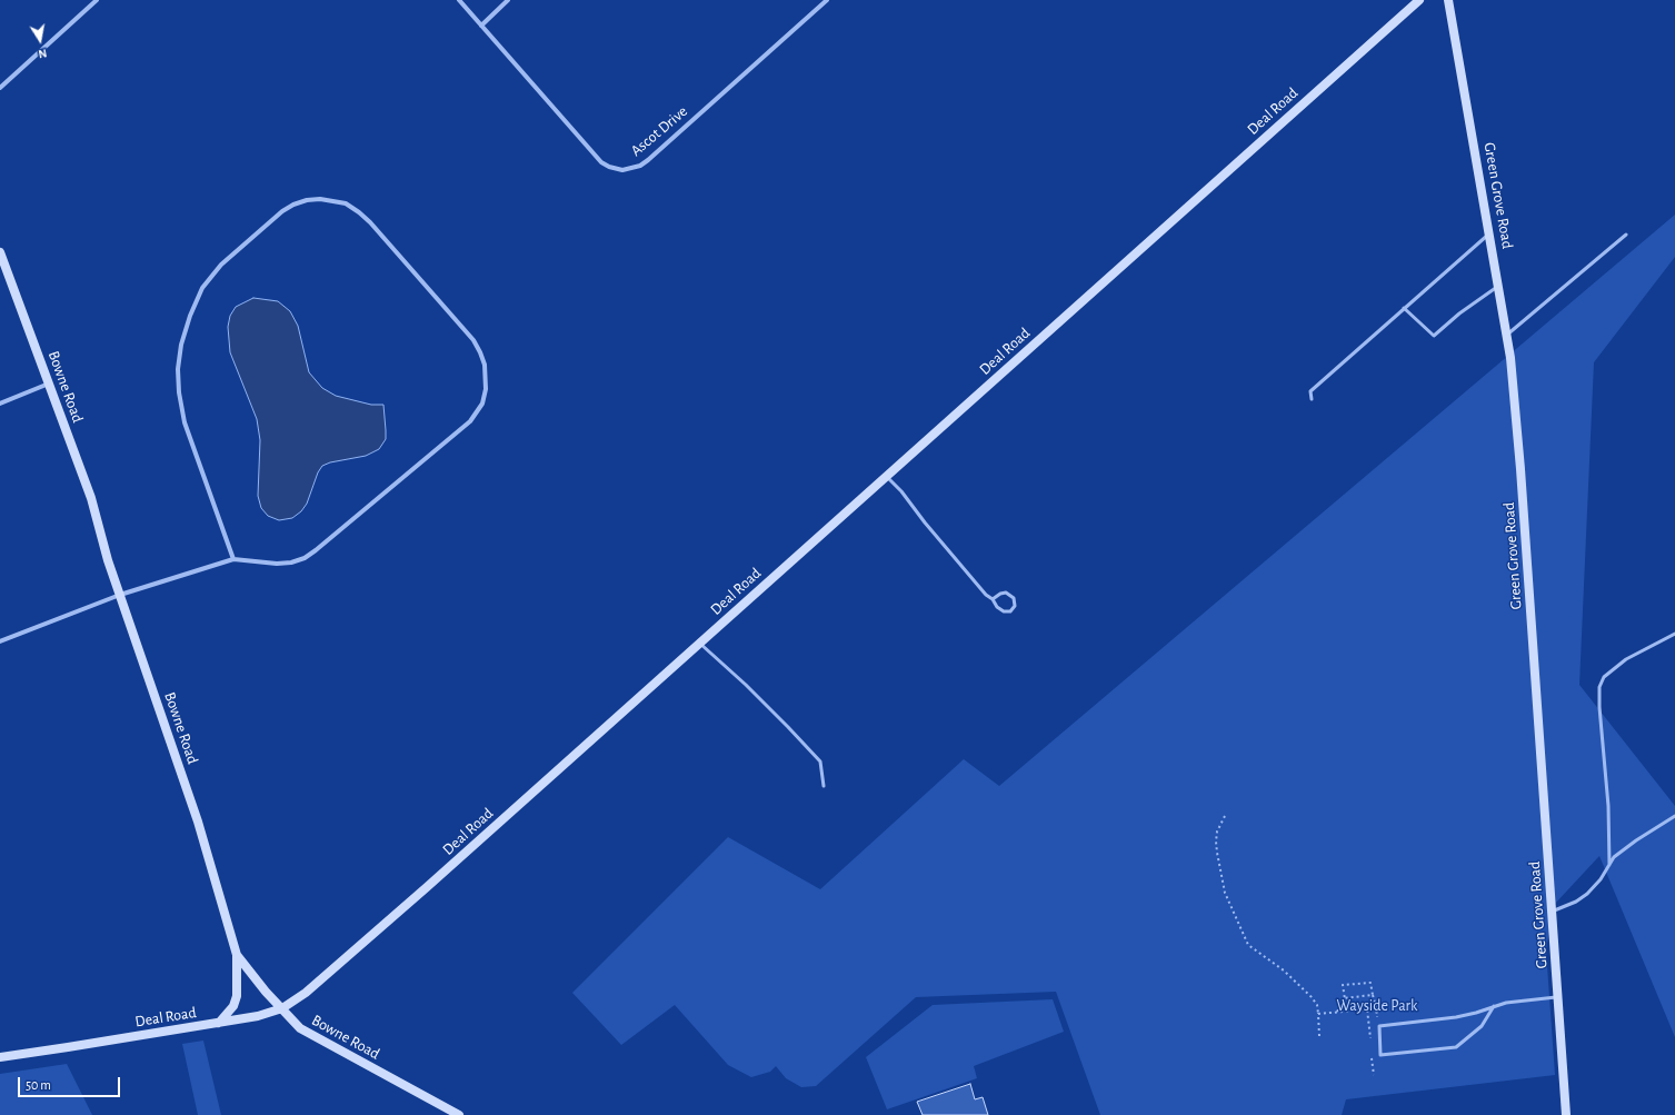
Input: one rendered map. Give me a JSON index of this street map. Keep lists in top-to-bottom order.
{
  "streets": {
    "street": [
      "Deal Road",
      "Ascot Drive",
      "Green Grove Road",
      "Bowne Road"
    ]
  },
  "crossings": [
    ["Deal Road", "Bowne Road"]
  ],
  "parks": ["Wayside Park"],
  "scale_bar": "50 m",
  "north": "bottom"
}
